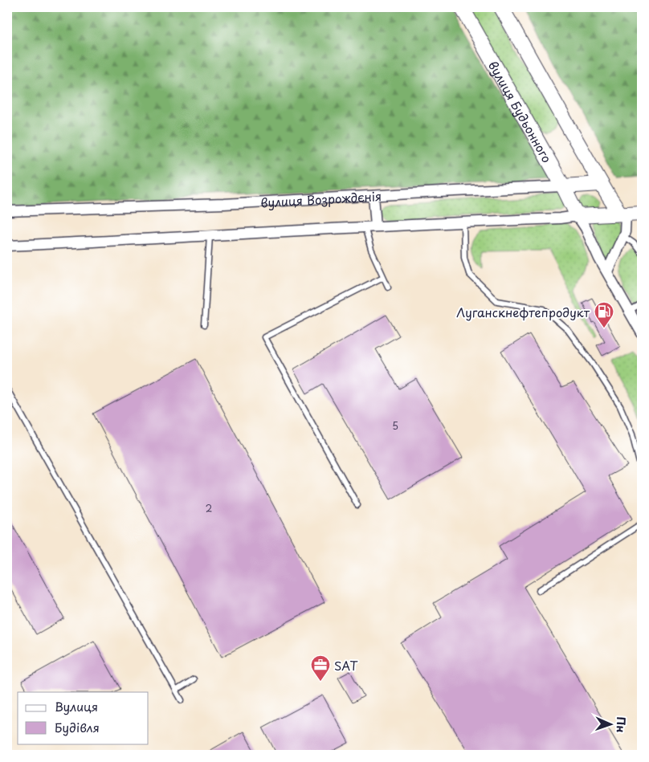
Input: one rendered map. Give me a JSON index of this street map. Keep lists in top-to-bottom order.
{
  "streets": {
    "main road": ["вулиця Будьонного", "вулиця Возрождєнія"]
  },
  "crossings": [
    ["вулиця Будьонного", "вулиця Возрождєнія"]
  ],
  "places": {
    "fuel station": ["Луганскнефтепродукт"],
    "office": ["SAT"]
  },
  "house_numbers": ["5", "2"],
  "legend": ["Вулиця", "Будівля"],
  "north": "right"
}
